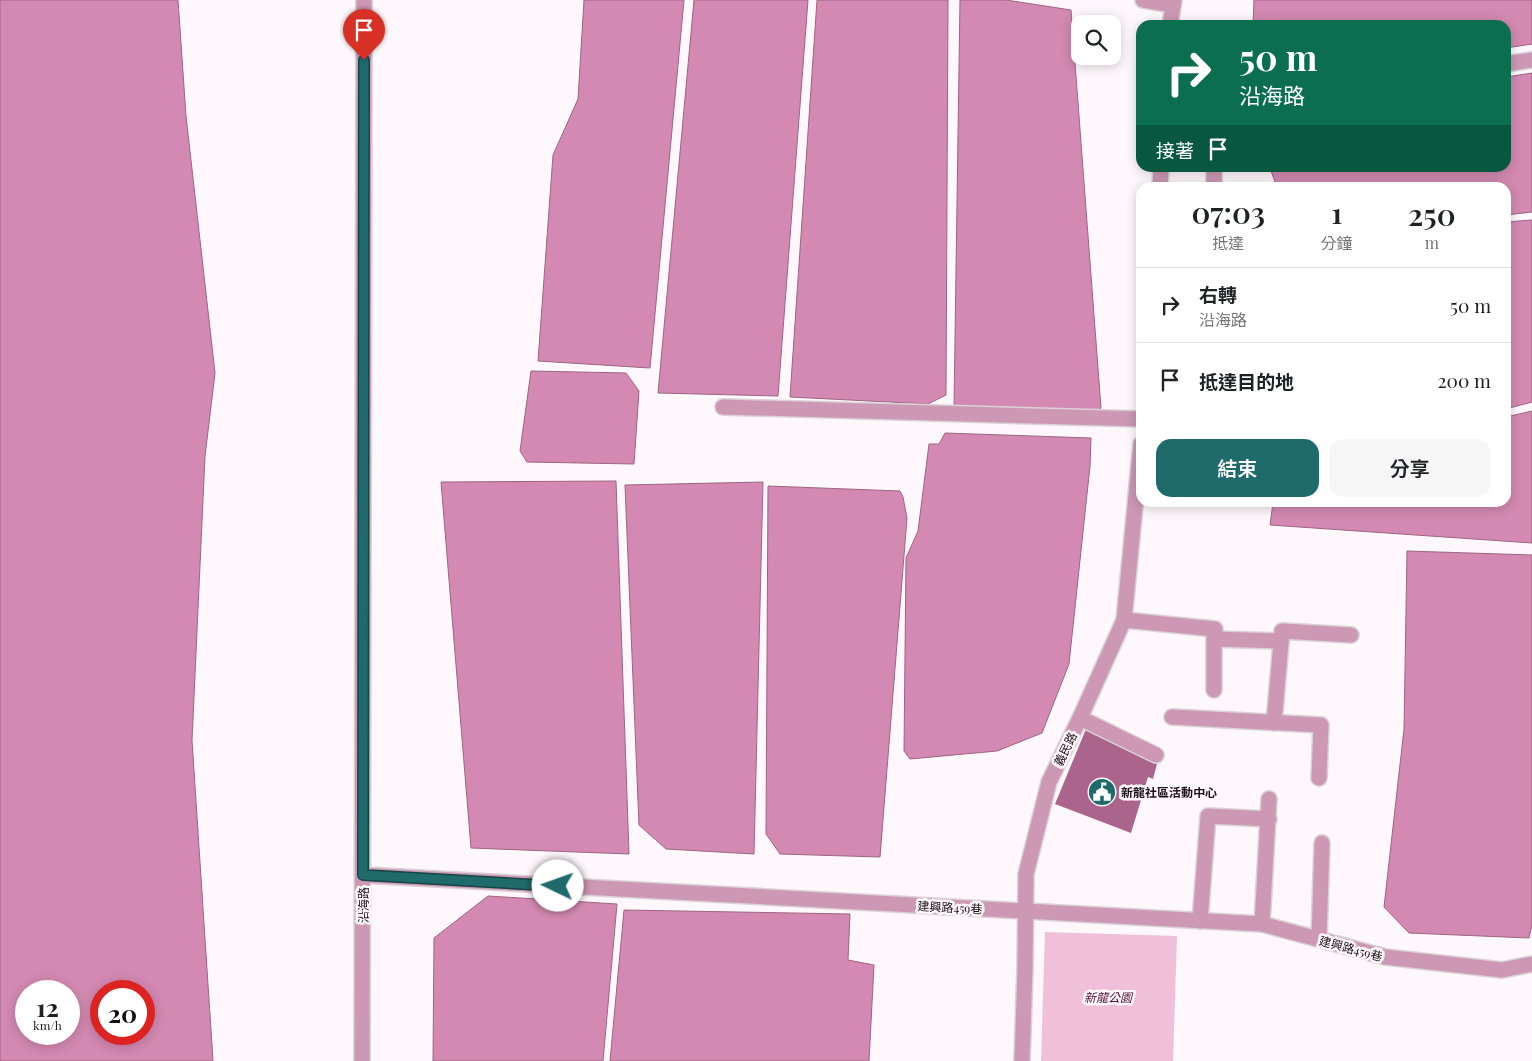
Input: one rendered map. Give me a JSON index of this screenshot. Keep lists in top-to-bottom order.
{
  "streets": {
    "street": ["義民路", "沿海路", "建興路459巷"]
  },
  "crossings": [
    ["義民路", "建興路459巷"],
    ["沿海路", "建興路459巷"]
  ],
  "parks": ["新龍公園"],
  "places": {
    "public building": ["新龍社區活動中心"]
  },
  "page": {
    "turn": ["50 m", "沿海路"],
    "then": "接著",
    "eta": [
      "07:03",
      "抵達",
      "1",
      "分鐘",
      "250",
      "m"
    ],
    "list": [
      {
        "name": "右轉",
        "note": "沿海路",
        "value": "50 m"
      },
      {
        "name": "抵達目的地",
        "value": "200 m"
      }
    ],
    "buttons": ["結束", "分享"],
    "speed": "12 km/h",
    "limit": "20"
  }
}
